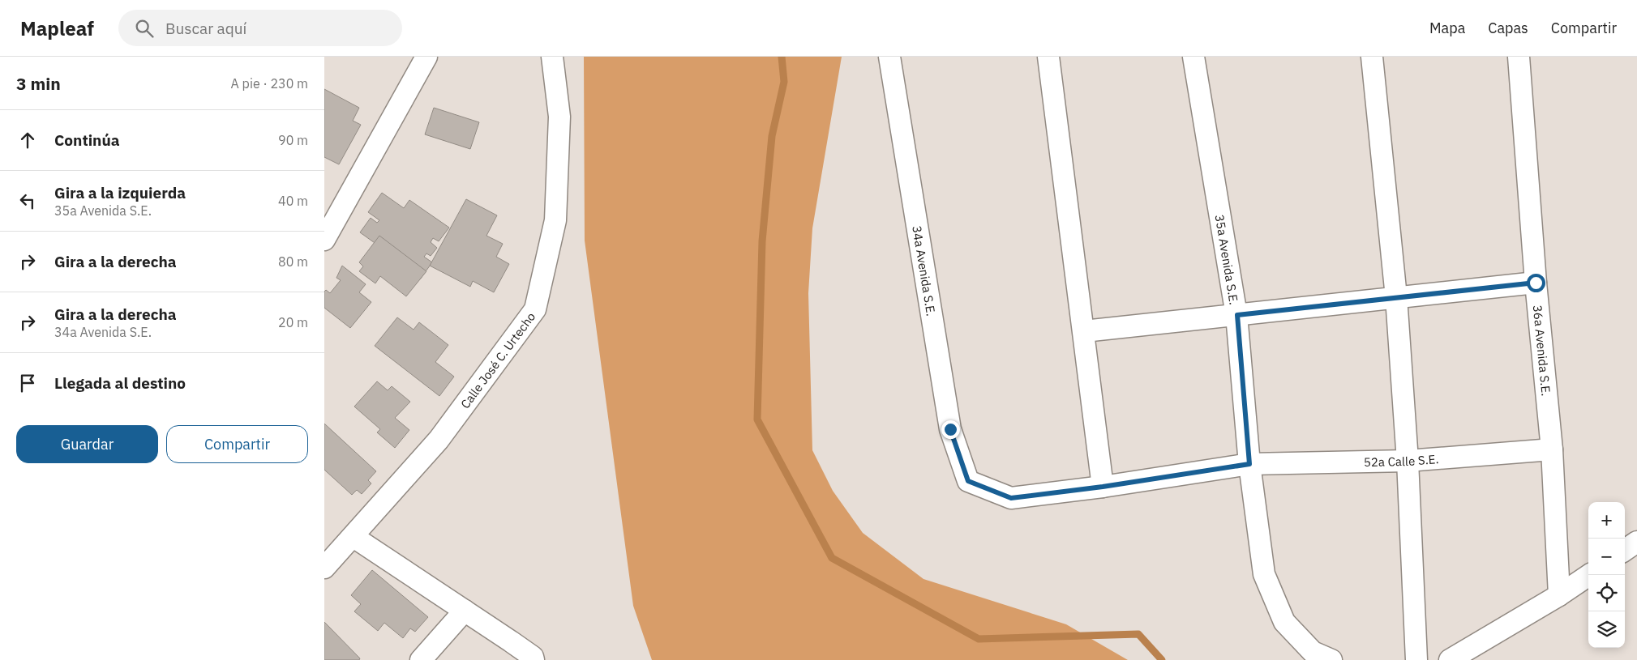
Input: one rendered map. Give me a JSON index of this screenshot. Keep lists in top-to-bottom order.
{
  "streets": {
    "street": [
      "35a Avenida S.E.",
      "34a Avenida S.E.",
      "36a Avenida S.E.",
      "Calle José C. Urtecho",
      "52a Calle S.E."
    ]
  },
  "crossings": [
    ["35a Avenida S.E.", "52a Calle S.E."],
    ["34a Avenida S.E.", "52a Calle S.E."],
    ["36a Avenida S.E.", "52a Calle S.E."]
  ],
  "page": {
    "header": "Mapleaf",
    "search": "Buscar aquí",
    "nav": ["Mapa", "Capas", "Compartir"],
    "heading": ["3 min", "A pie · 230 m"],
    "list": [
      ["Continúa", "90 m"],
      ["Gira a la izquierda", "35a Avenida S.E.", "40 m"],
      ["Gira a la derecha", "80 m"],
      ["Gira a la derecha", "34a Avenida S.E.", "20 m"],
      "Llegada al destino"
    ],
    "buttons": ["Guardar", "Compartir"],
    "map_buttons": ["+", "−"]
  }
}
